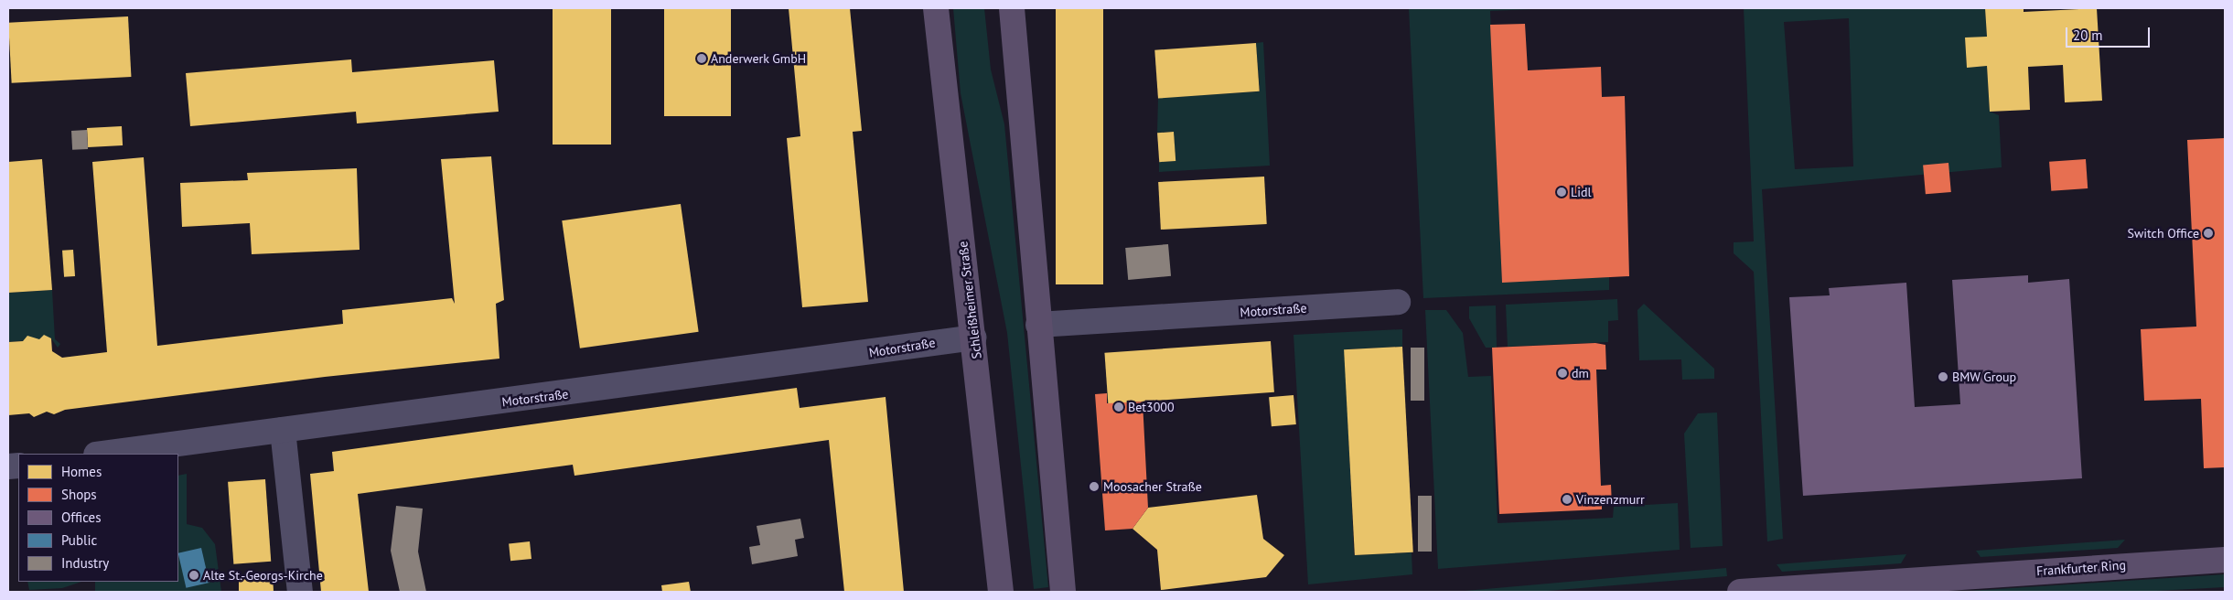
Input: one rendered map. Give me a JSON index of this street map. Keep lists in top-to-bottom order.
{
  "streets": {
    "main road": ["Schleißheimer Straße", "Frankfurter Ring"],
    "street": ["Motorstraße"]
  },
  "crossings": [
    ["Schleißheimer Straße", "Motorstraße"]
  ],
  "places": [
    "Anderwerk GmbH",
    "Lidl",
    "Switch Office",
    "dm",
    "BMW Group",
    "Bet3000",
    "Moosacher Straße",
    "Vinzenzmurr",
    "Alte St.-Georgs-Kirche"
  ],
  "legend": [
    "Homes",
    "Shops",
    "Offices",
    "Public",
    "Industry"
  ],
  "scale_bar": "20 m"
}
